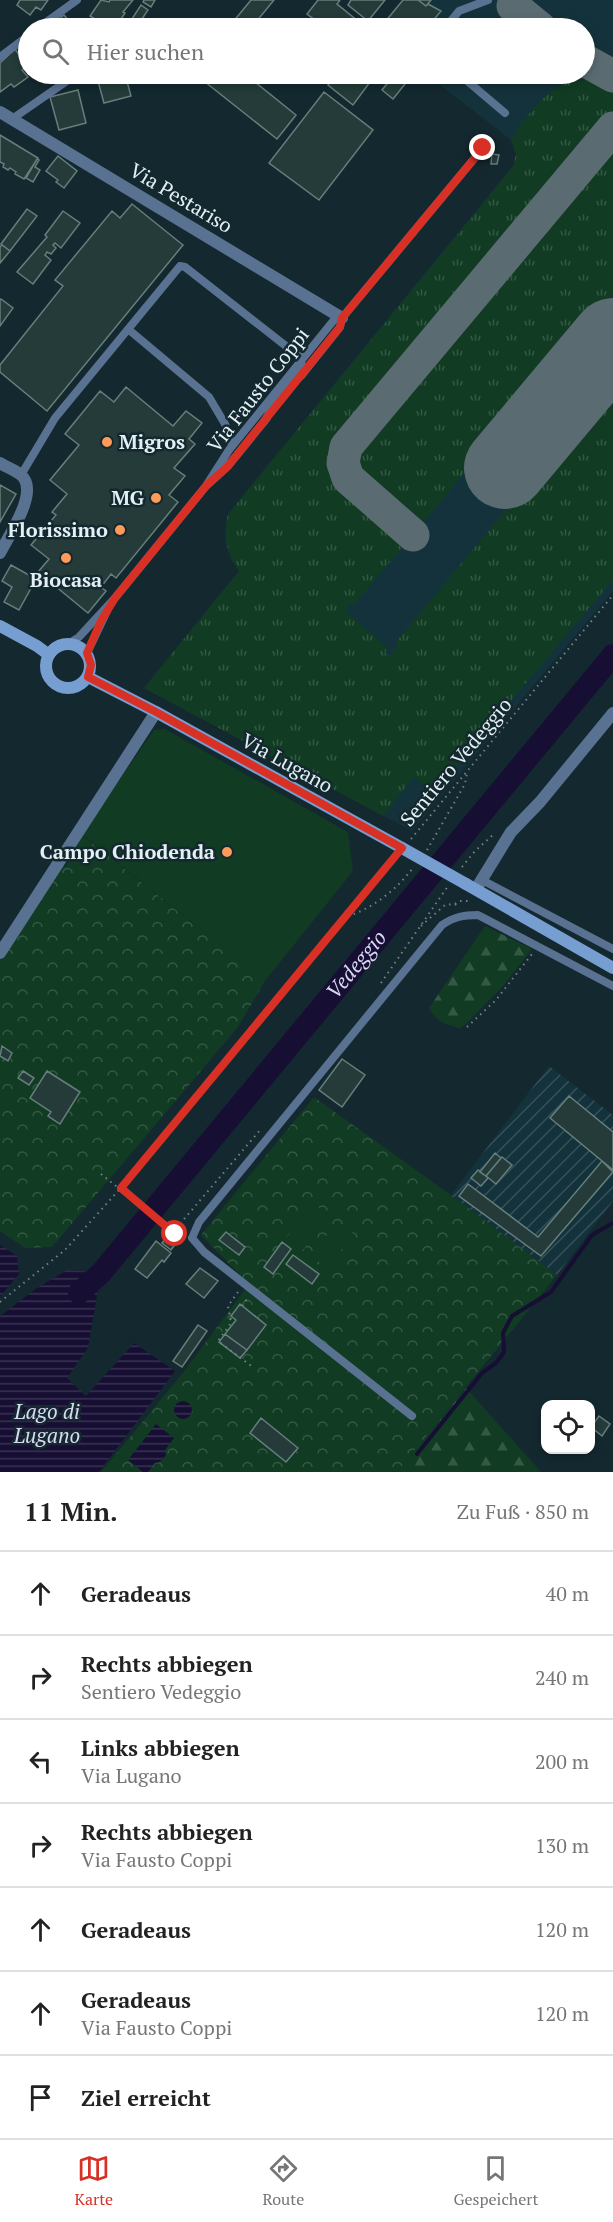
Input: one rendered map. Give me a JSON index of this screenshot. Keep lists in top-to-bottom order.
{
  "streets": {
    "main road": ["Via Lugano"],
    "street": ["Via Pestariso"],
    "lane": ["Via Fausto Coppi"],
    "path": ["Sentiero Vedeggio"]
  },
  "crossings": [
    ["Via Pestariso", "Via Fausto Coppi"],
    ["Via Fausto Coppi", "Via Lugano"],
    ["Sentiero Vedeggio", "Via Lugano"]
  ],
  "water": ["Vedeggio", "Lago di Lugano"],
  "places": [
    "Migros",
    "MG",
    "Florissimo",
    "Biocasa",
    "Campo Chiodenda"
  ],
  "page": {
    "search": "Hier suchen",
    "heading": ["11 Min.", "Zu Fuß · 850 m"],
    "list": [
      ["Geradeaus", "40 m"],
      ["Rechts abbiegen", "Sentiero Vedeggio", "240 m"],
      ["Links abbiegen", "Via Lugano", "200 m"],
      ["Rechts abbiegen", "Via Fausto Coppi", "130 m"],
      ["Geradeaus", "120 m"],
      ["Geradeaus", "Via Fausto Coppi", "120 m"],
      "Ziel erreicht"
    ],
    "nav": ["Karte", "Route", "Gespeichert"]
  }
}
